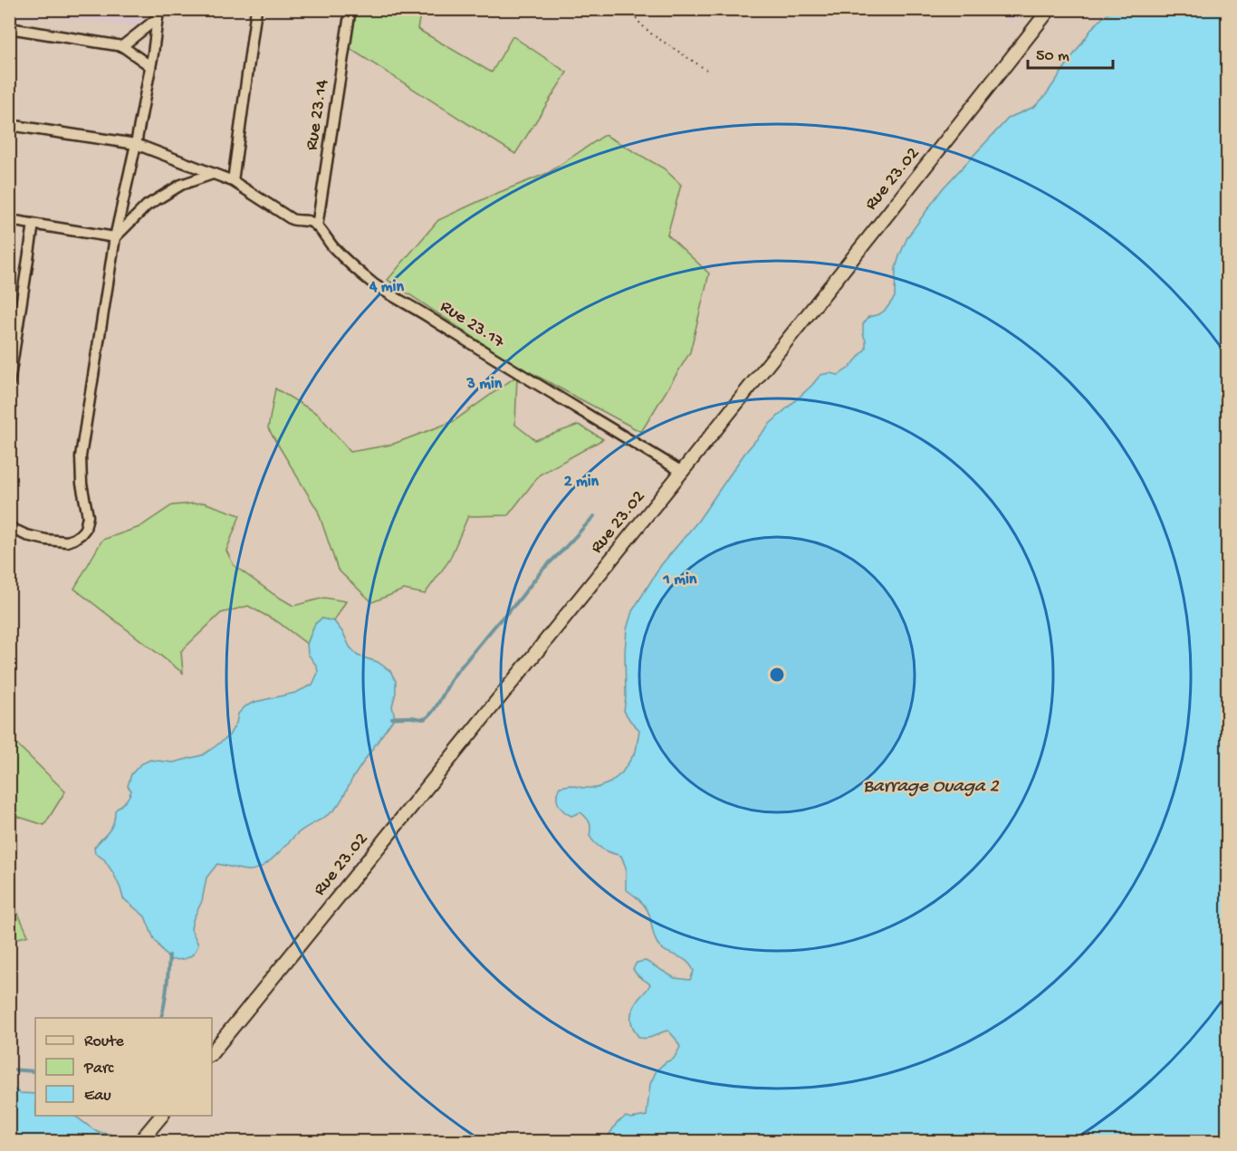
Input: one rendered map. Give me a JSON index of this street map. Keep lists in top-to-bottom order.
{
  "streets": {
    "street": ["Rue 23.14", "Rue 23.02", "Rue 23.17"]
  },
  "crossings": [
    ["Rue 23.14", "Rue 23.17"],
    ["Rue 23.02", "Rue 23.17"]
  ],
  "water": ["Barrage Ouaga 2"],
  "legend": ["Route", "Parc", "Eau"],
  "scale_bar": "50 m",
  "rings": [
    "4 min",
    "3 min",
    "2 min",
    "1 min"
  ]
}
